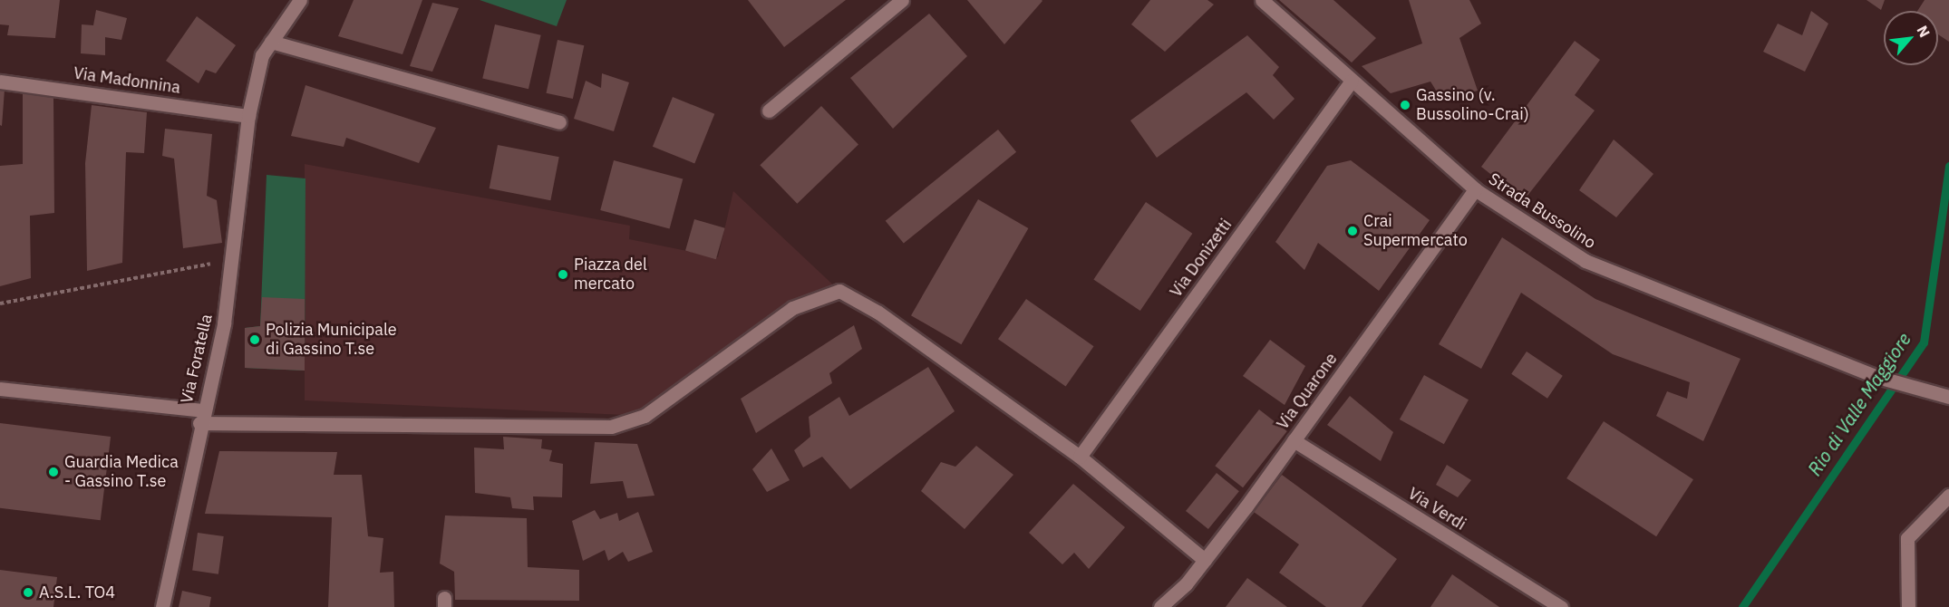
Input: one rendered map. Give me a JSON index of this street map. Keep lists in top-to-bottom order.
{
  "streets": {
    "street": [
      "Via Madonnina",
      "Strada Bussolino",
      "Via Donizetti",
      "Via Foratella",
      "Via Quarone",
      "Via Verdi"
    ]
  },
  "crossings": [
    ["Via Madonnina", "Via Foratella"],
    ["Strada Bussolino", "Via Donizetti"],
    ["Strada Bussolino", "Via Quarone"],
    ["Via Quarone", "Via Verdi"]
  ],
  "water": ["Rio di Valle Maggiore"],
  "places": [
    "Gassino (v. Bussolino-Crai)",
    "Crai Supermercato",
    "Piazza del mercato",
    "Polizia Municipale di Gassino T.se",
    "Guardia Medica - Gassino T.se",
    "A.S.L. TO4"
  ],
  "north": "top right"
}
